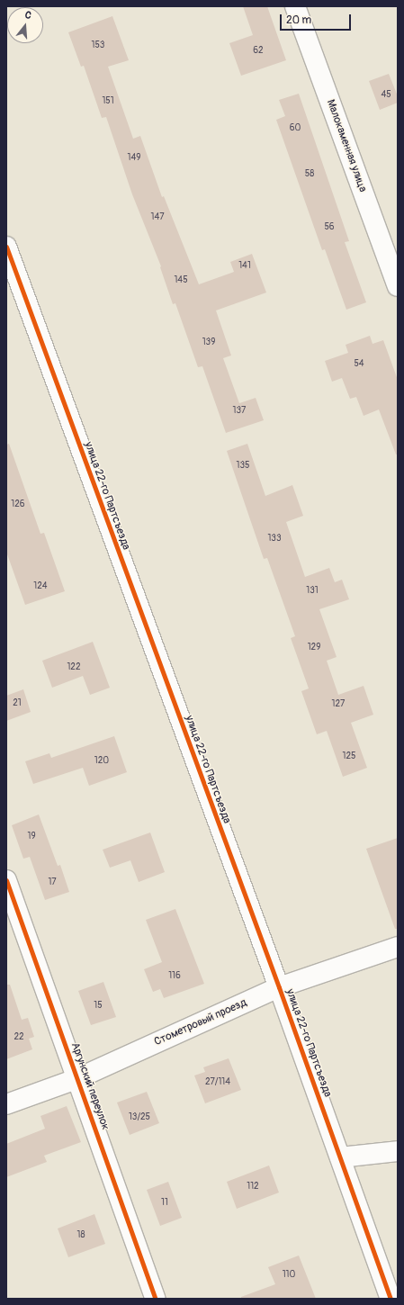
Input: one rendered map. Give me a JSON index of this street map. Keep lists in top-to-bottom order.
{
  "streets": {
    "street": [
      "Малокаменная улица",
      "улица 22-го Партсъезда",
      "Стометровый проезд",
      "Аргунский переулок"
    ]
  },
  "crossings": [
    ["улица 22-го Партсъезда", "Стометровый проезд"],
    ["Стометровый проезд", "Аргунский переулок"]
  ],
  "house_numbers": [
    "153",
    "62",
    "45",
    "151",
    "60",
    "149",
    "58",
    "147",
    "56",
    "141",
    "145",
    "139",
    "54",
    "137",
    "135",
    "126",
    "133",
    "124",
    "131",
    "129",
    "122",
    "21",
    "127",
    "125",
    "120",
    "19",
    "17",
    "116",
    "15",
    "22",
    "27/114",
    "13/25",
    "112",
    "11",
    "18",
    "110"
  ],
  "scale_bar": "20 m",
  "north": "top"
}
